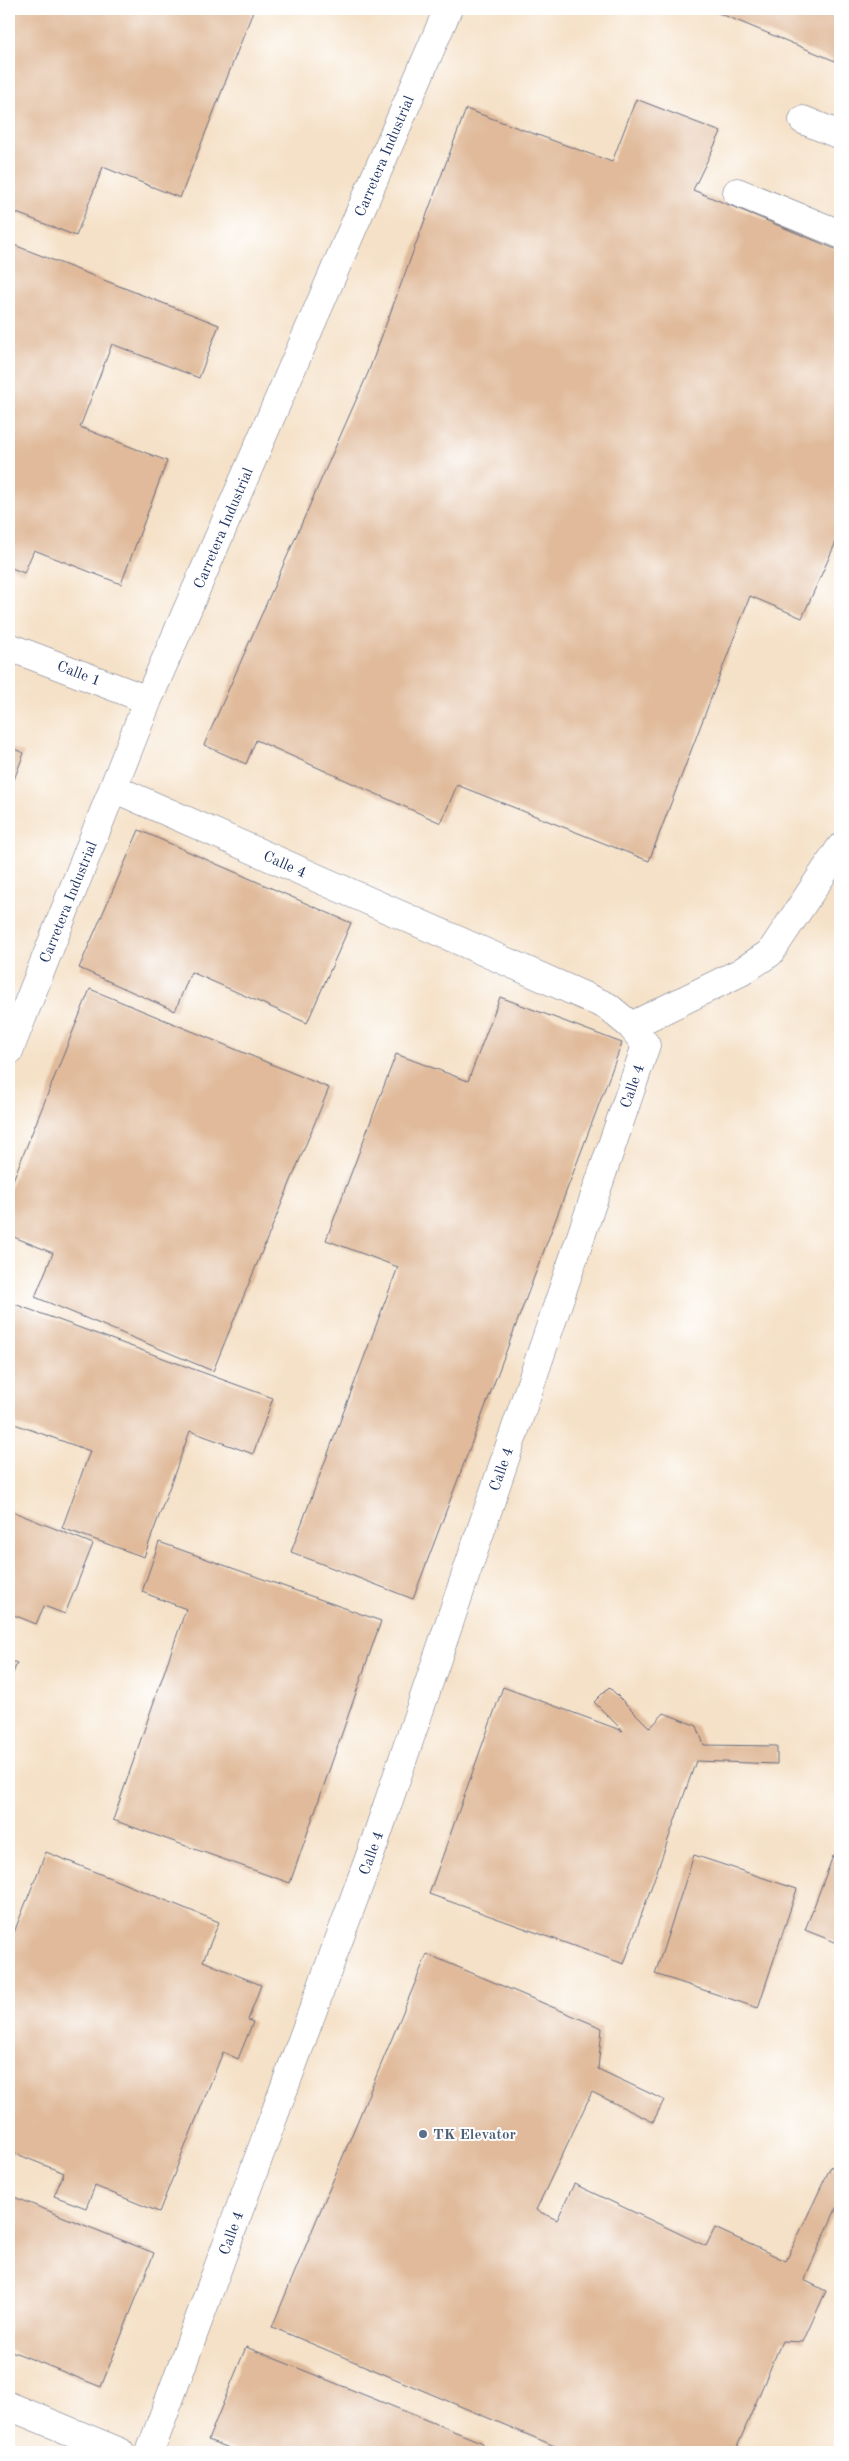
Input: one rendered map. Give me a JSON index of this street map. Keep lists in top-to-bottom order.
{
  "streets": {
    "street": ["Carretera Industrial", "Calle 1", "Calle 4"]
  },
  "crossings": [
    ["Carretera Industrial", "Calle 1"],
    ["Carretera Industrial", "Calle 4"]
  ],
  "places": ["TK Elevator"]
}
